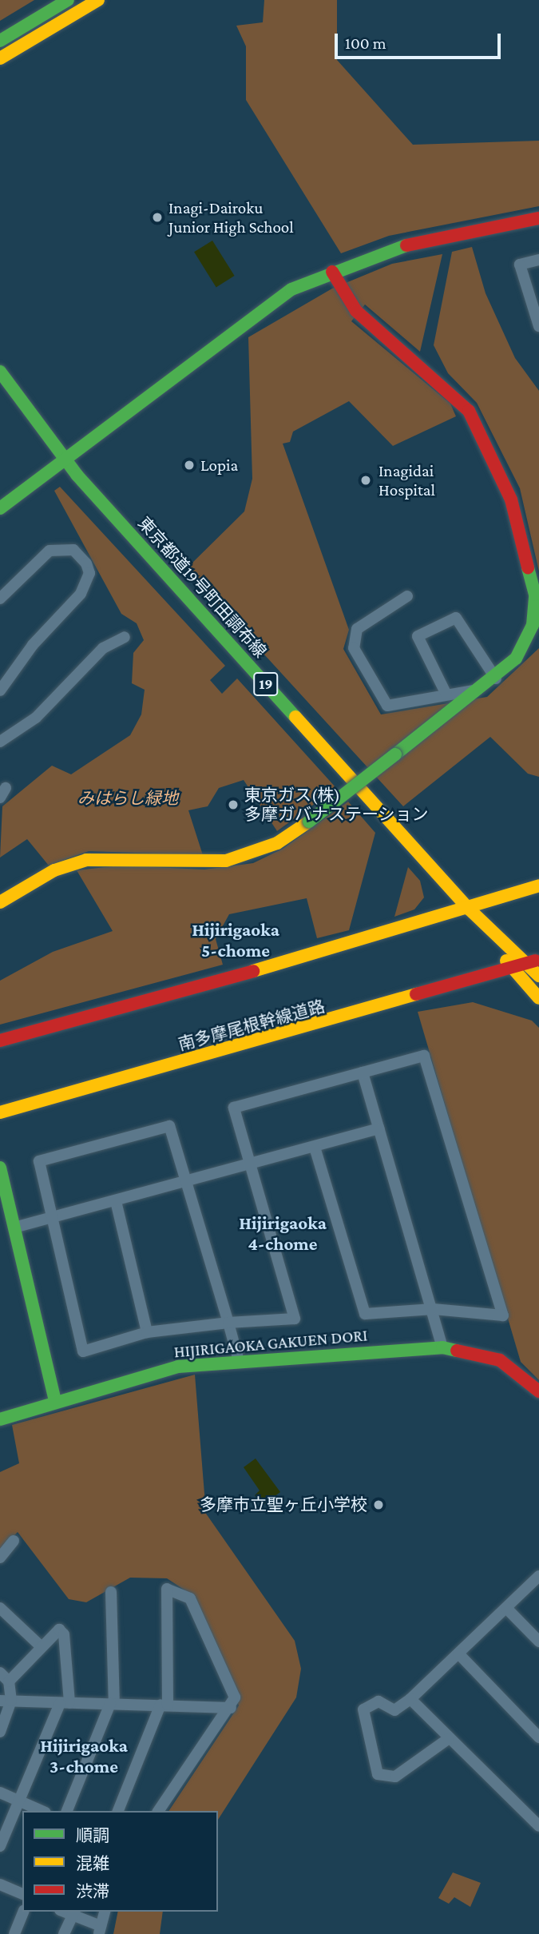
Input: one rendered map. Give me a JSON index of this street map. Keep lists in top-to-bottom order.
{
  "streets": {
    "main road": [
      "東京都道19号町田調布線",
      "19",
      "南多摩尾根幹線道路",
      "HIJIRIGAOKA GAKUEN DORI"
    ]
  },
  "crossings": [
    ["東京都道19号町田調布線", "南多摩尾根幹線道路"]
  ],
  "districts": ["Hijirigaoka 5-chome", "Hijirigaoka 4-chome", "Hijirigaoka 3-chome"],
  "parks": ["みはらし緑地"],
  "places": [
    "Inagi-Dairoku Junior High School",
    "Lopia",
    "Inagidai Hospital",
    "東京ガス(株) 多摩ガバナステーション",
    "多摩市立聖ヶ丘小学校"
  ],
  "legend": ["順調", "混雑", "渋滞"],
  "scale_bar": "100 m"
}
